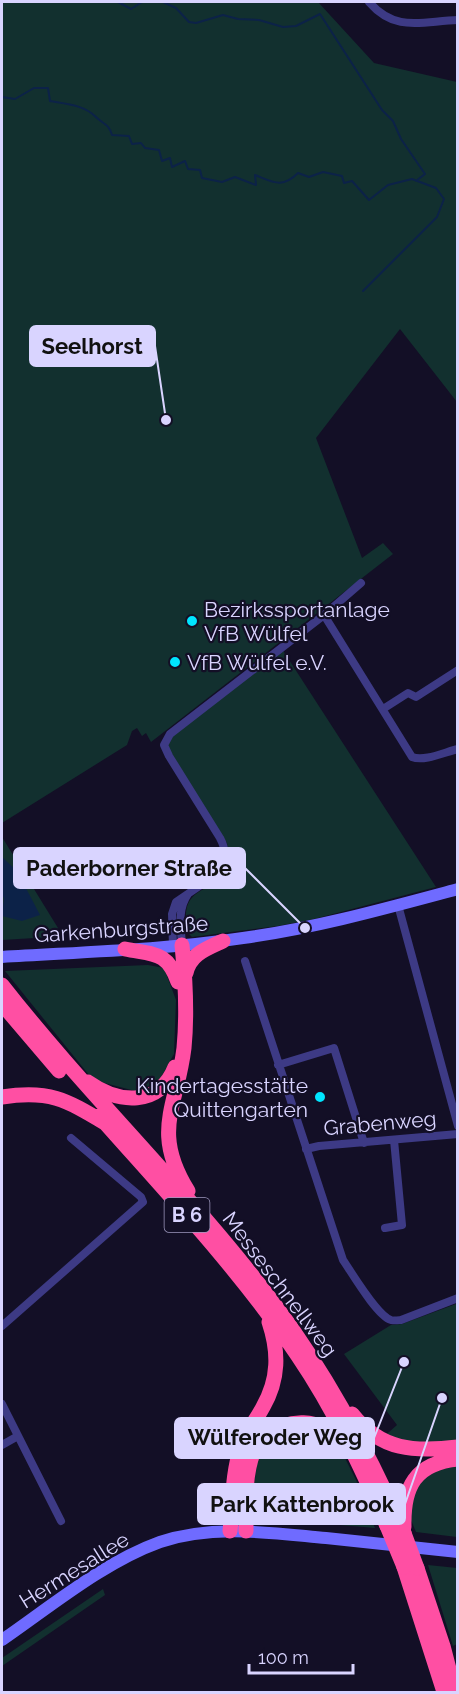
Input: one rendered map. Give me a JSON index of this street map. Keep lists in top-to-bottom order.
{
  "streets": {
    "highway": ["B 6", "Messeschnellweg"],
    "main road": ["Garkenburgstraße", "Hermesallee"],
    "street": ["Grabenweg"]
  },
  "places": [
    "Seelhorst",
    "Bezirkssportanlage VfB Wülfel",
    "VfB Wülfel e.V.",
    "Paderborner Straße",
    "Kindertagesstätte Quittengarten",
    "Wülferoder Weg",
    "Park Kattenbrook"
  ],
  "scale_bar": "100 m"
}
